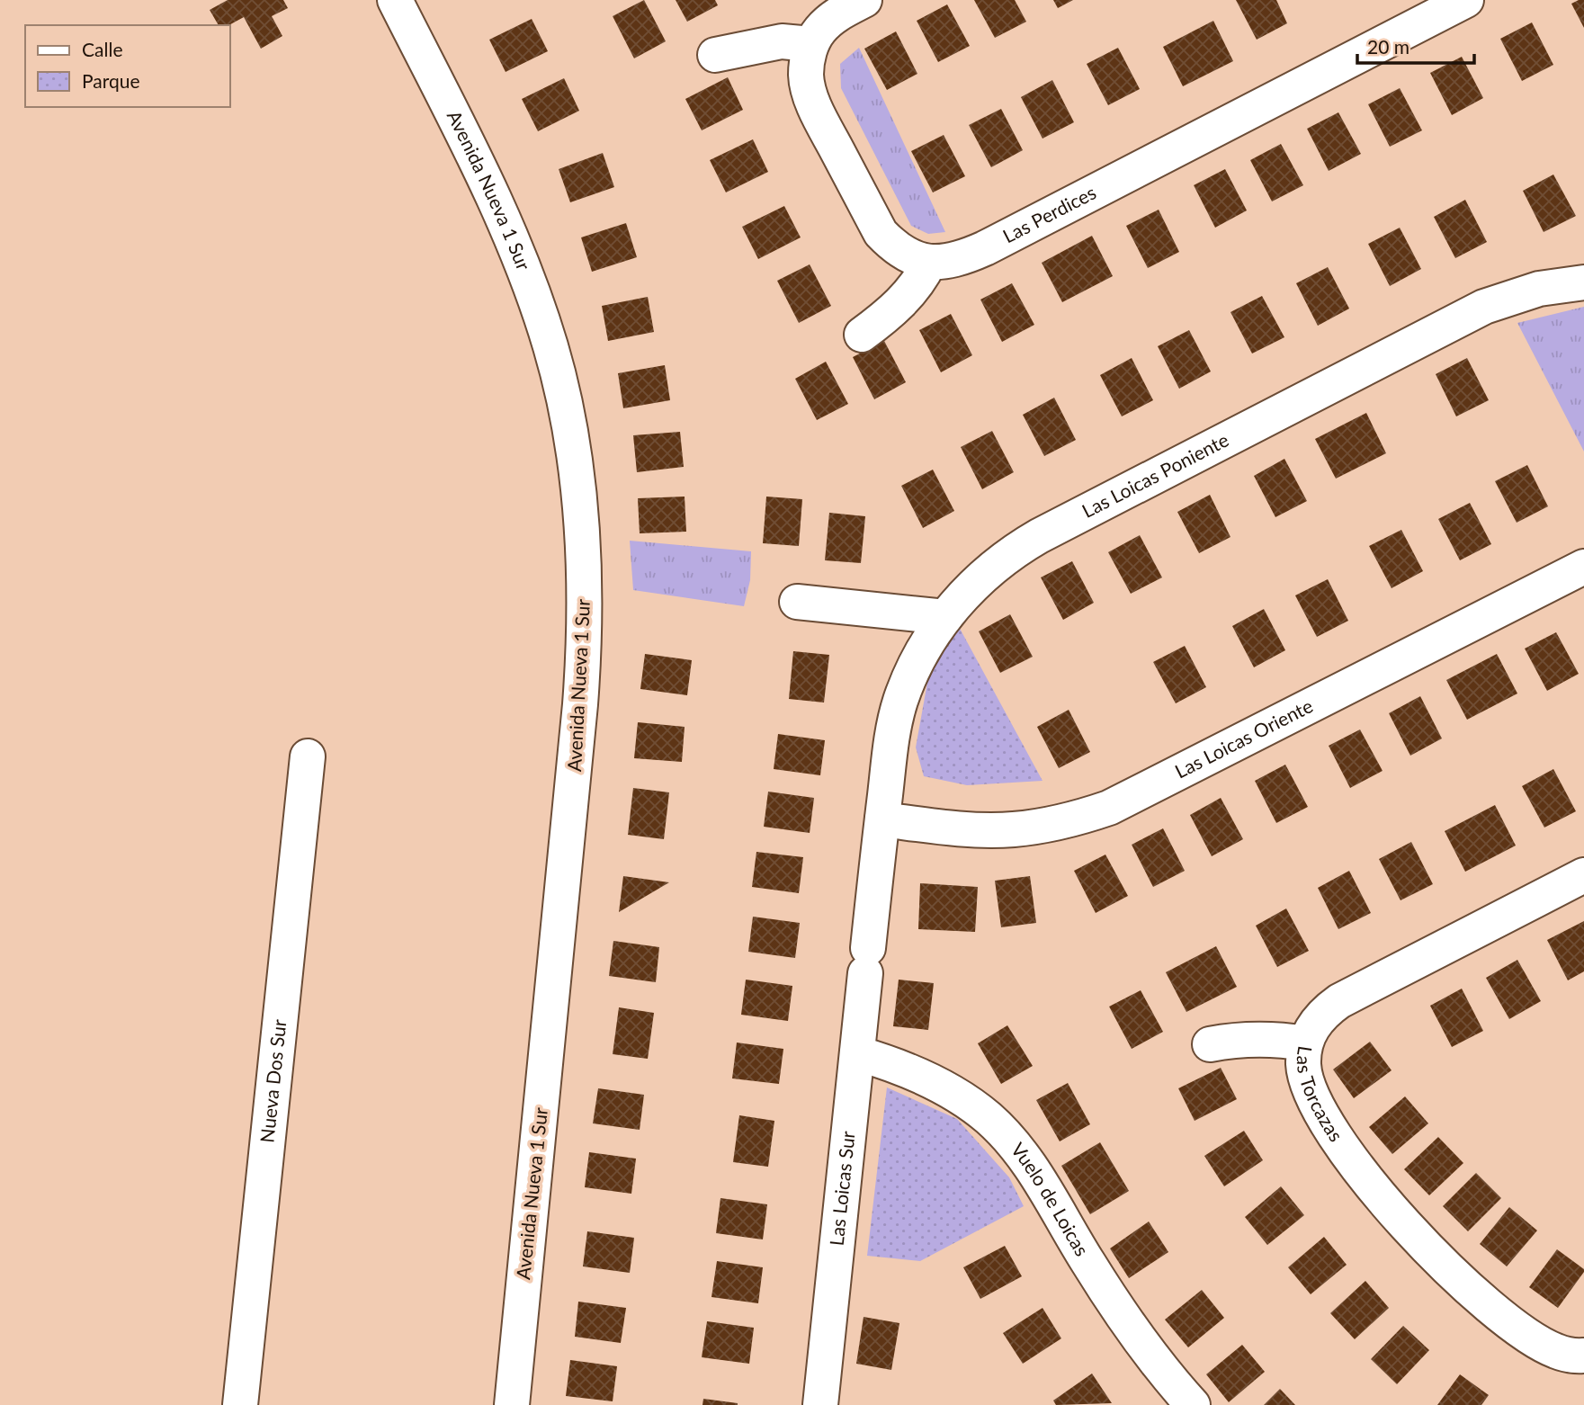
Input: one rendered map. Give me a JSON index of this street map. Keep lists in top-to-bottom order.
{
  "streets": {
    "street": [
      "Avenida Nueva 1 Sur",
      "Las Perdices",
      "Las Loicas Poniente",
      "Las Loicas Oriente",
      "Nueva Dos Sur",
      "Las Torcazas",
      "Las Loicas Sur",
      "Vuelo de Loicas"
    ]
  },
  "crossings": [
    ["Las Loicas Poniente", "Las Loicas Oriente"],
    ["Las Loicas Poniente", "Las Loicas Sur"],
    ["Las Loicas Oriente", "Las Loicas Sur"],
    ["Las Loicas Sur", "Vuelo de Loicas"]
  ],
  "legend": ["Calle", "Parque"],
  "scale_bar": "20 m"
}
